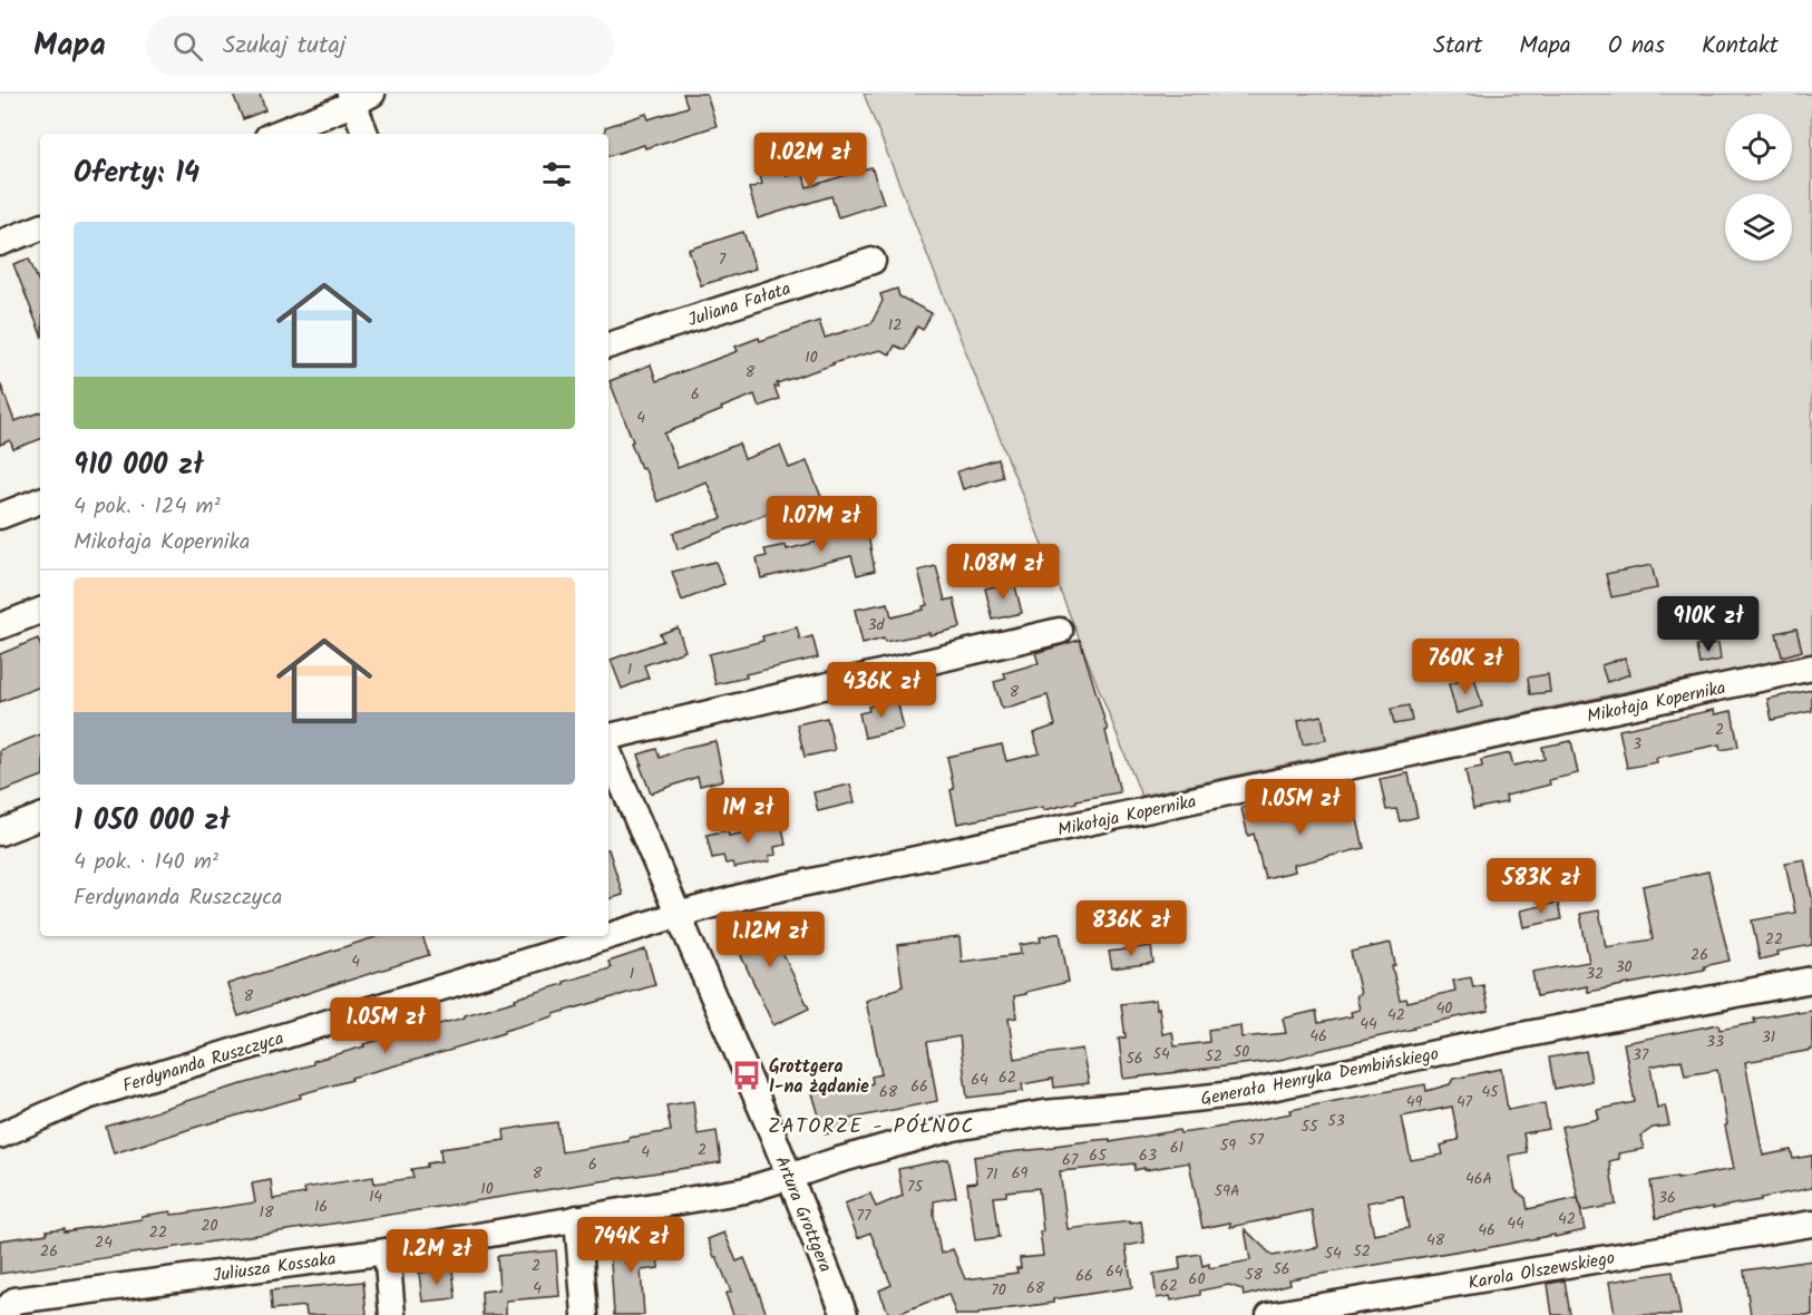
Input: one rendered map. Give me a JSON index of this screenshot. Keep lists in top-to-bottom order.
{
  "streets": {
    "street": [
      "Juliana Fałata",
      "Mikołaja Kopernika",
      "Ferdynanda Ruszczyca",
      "Generała Henryka Dembińskiego",
      "Artura Grottgera",
      "Juliusza Kossaka",
      "Karola Olszewskiego"
    ]
  },
  "crossings": [
    ["Mikołaja Kopernika", "Ferdynanda Ruszczyca"],
    ["Mikołaja Kopernika", "Artura Grottgera"],
    ["Ferdynanda Ruszczyca", "Artura Grottgera"],
    ["Generała Henryka Dembińskiego", "Artura Grottgera"],
    ["Generała Henryka Dembińskiego", "Juliusza Kossaka"],
    ["Artura Grottgera", "Juliusza Kossaka"]
  ],
  "districts": ["ZATORZE - PÓŁNOC"],
  "places": {
    "bus stop": ["Grottgera I-na żądanie"]
  },
  "house_numbers": [
    "7",
    "12",
    "10",
    "8",
    "6",
    "4",
    "3d",
    "1",
    "8",
    "2",
    "3",
    "22",
    "26",
    "4",
    "30",
    "1",
    "32",
    "8",
    "40",
    "42",
    "44",
    "46",
    "31",
    "33",
    "50",
    "54",
    "37",
    "52",
    "56",
    "62",
    "64",
    "66",
    "68",
    "45",
    "49",
    "47",
    "53",
    "55",
    "57",
    "59",
    "61",
    "2",
    "4",
    "65",
    "63",
    "67",
    "6",
    "8",
    "69",
    "71",
    "46A",
    "75",
    "10",
    "59A",
    "14",
    "36",
    "16",
    "18",
    "77",
    "42",
    "44",
    "20",
    "46",
    "22",
    "48",
    "24",
    "26",
    "52",
    "54",
    "2",
    "56",
    "64",
    "58",
    "66",
    "60",
    "62",
    "4",
    "68",
    "70"
  ],
  "page": {
    "header": "Mapa",
    "search": "Szukaj tutaj",
    "nav": [
      "Start",
      "Mapa",
      "O nas",
      "Kontakt"
    ],
    "price": [
      "1.02M zł",
      "1.07M zł",
      "1.08M zł",
      "910K zł",
      "760K zł",
      "436K zł",
      "1.05M zł",
      "1M zł",
      "583K zł",
      "836K zł",
      "1.12M zł",
      "1.05M zł",
      "744K zł",
      "1.2M zł"
    ],
    "heading": "Oferty: 14",
    "list": [
      {
        "name": "910 000 zł",
        "note": "4 pok. · 124 m² · Mikołaja Kopernika"
      },
      {
        "name": "1 050 000 zł",
        "note": "4 pok. · 140 m² · Ferdynanda Ruszczyca"
      }
    ]
  }
}
